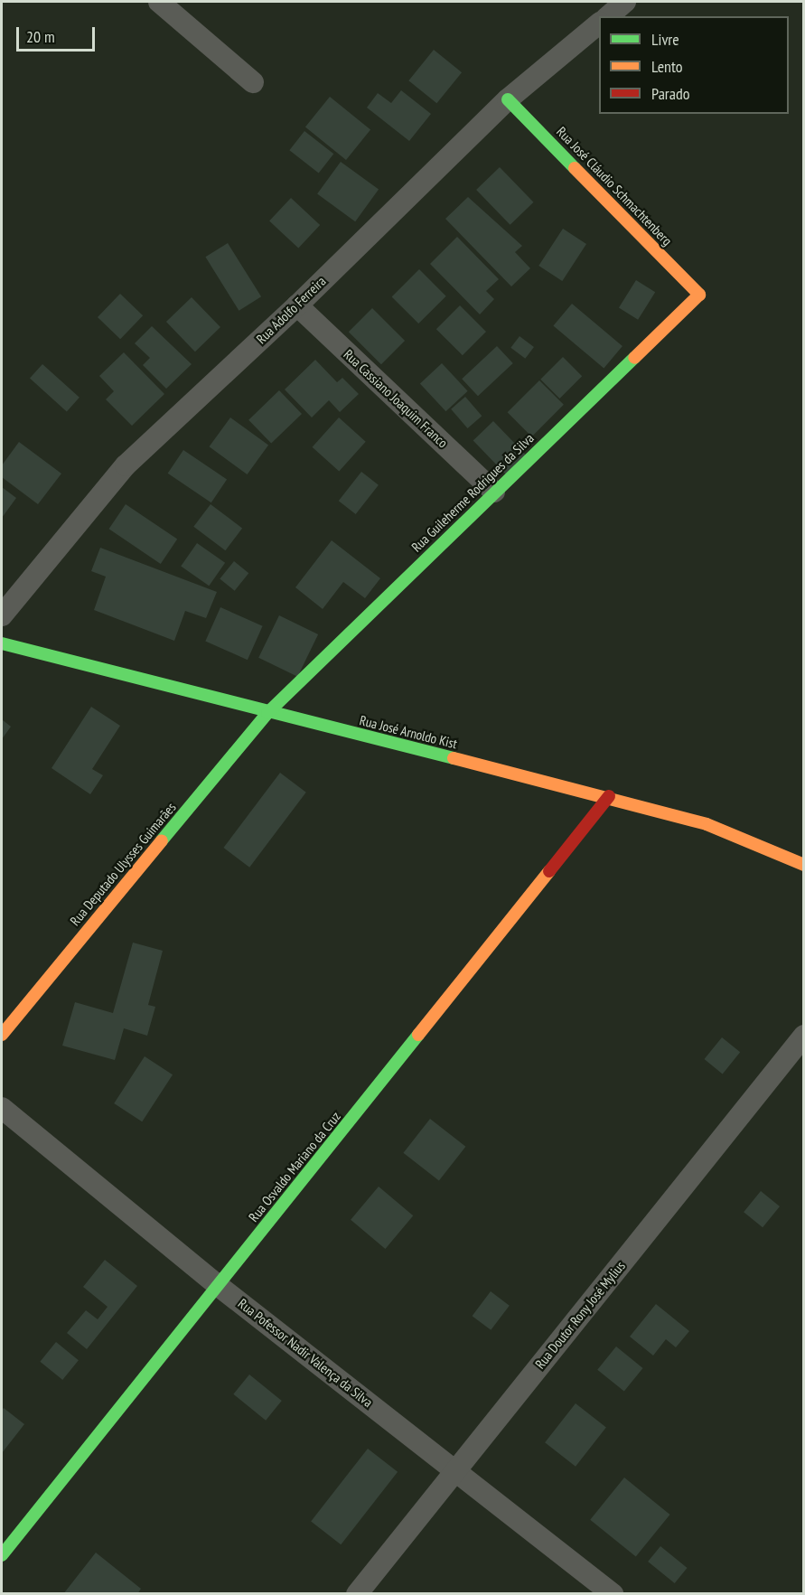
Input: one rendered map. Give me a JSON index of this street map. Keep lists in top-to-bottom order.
{
  "streets": {
    "street": [
      "Rua José Cláudio Schmachtenberg",
      "Rua Adolfo Ferreira",
      "Rua Cassiano Joaquim Franco",
      "Rua Guileherme Rodrigues da Silva",
      "Rua José Arnoldo Kist",
      "Rua Deputado Ulysses Guimarães",
      "Rua Osvaldo Mariano da Cruz",
      "Rua Doutor Rony José Mylius",
      "Rua Pofessor Nadir Valença da Silva"
    ]
  },
  "crossings": [
    ["Rua José Cláudio Schmachtenberg", "Rua Adolfo Ferreira"],
    ["Rua José Cláudio Schmachtenberg", "Rua Guileherme Rodrigues da Silva"],
    ["Rua Adolfo Ferreira", "Rua Cassiano Joaquim Franco"],
    ["Rua Cassiano Joaquim Franco", "Rua Guileherme Rodrigues da Silva"],
    ["Rua Guileherme Rodrigues da Silva", "Rua José Arnoldo Kist"],
    ["Rua Guileherme Rodrigues da Silva", "Rua Deputado Ulysses Guimarães"],
    ["Rua José Arnoldo Kist", "Rua Deputado Ulysses Guimarães"],
    ["Rua José Arnoldo Kist", "Rua Osvaldo Mariano da Cruz"],
    ["Rua Osvaldo Mariano da Cruz", "Rua Pofessor Nadir Valença da Silva"],
    ["Rua Doutor Rony José Mylius", "Rua Pofessor Nadir Valença da Silva"]
  ],
  "legend": ["Livre", "Lento", "Parado"],
  "scale_bar": "20 m"
}
